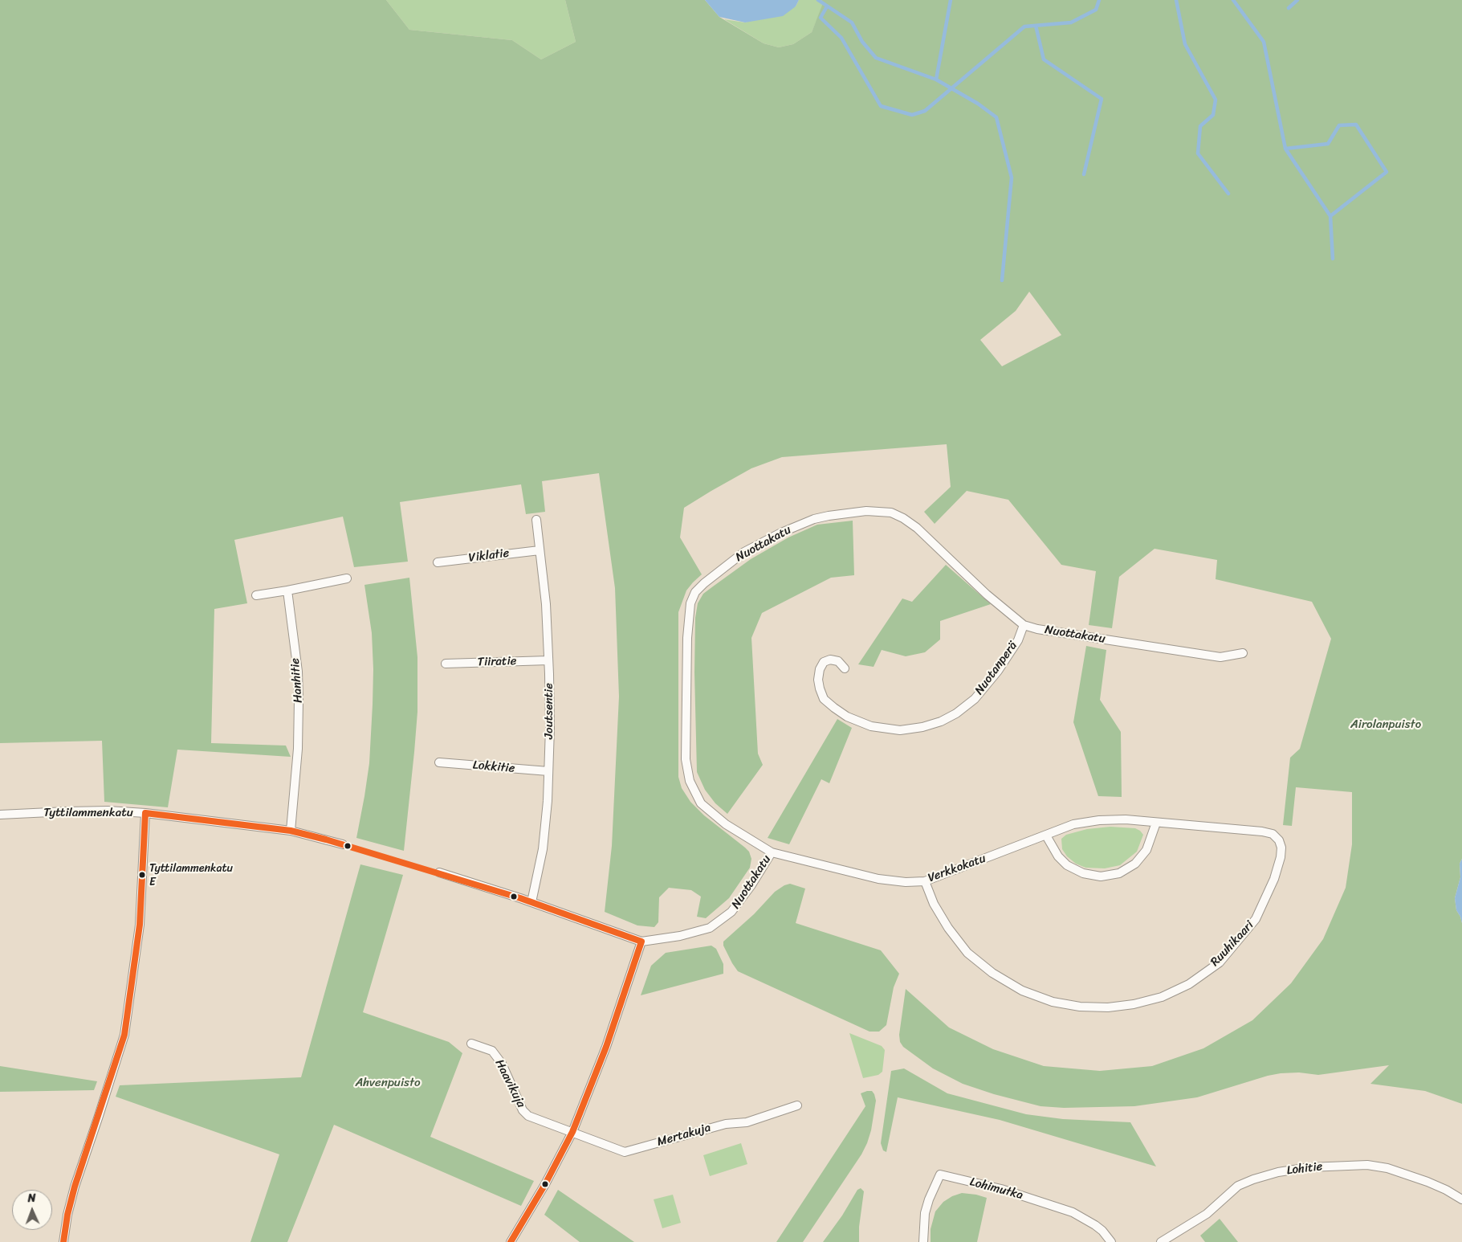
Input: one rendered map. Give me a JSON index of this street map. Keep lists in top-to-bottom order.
{
  "streets": {
    "street": [
      "Nuottakatu",
      "Viklatie",
      "Tiiratie",
      "Nuotanperä",
      "Hanhitie",
      "Joutsentie",
      "Lokkitie",
      "Tyttilammenkatu",
      "Verkkokatu",
      "Ruuhikaari",
      "Haavikuja",
      "Mertakuja",
      "Lohitie",
      "Lohimutka"
    ]
  },
  "crossings": [
    ["Nuottakatu", "Nuotanperä"],
    ["Nuottakatu", "Verkkokatu"],
    ["Viklatie", "Joutsentie"],
    ["Tiiratie", "Joutsentie"],
    ["Hanhitie", "Tyttilammenkatu"],
    ["Joutsentie", "Lokkitie"],
    ["Verkkokatu", "Ruuhikaari"],
    ["Haavikuja", "Mertakuja"]
  ],
  "parks": ["Airolanpuisto", "Ahvenpuisto"],
  "places": ["Tyttilammenkatu E"],
  "north": "top"
}
